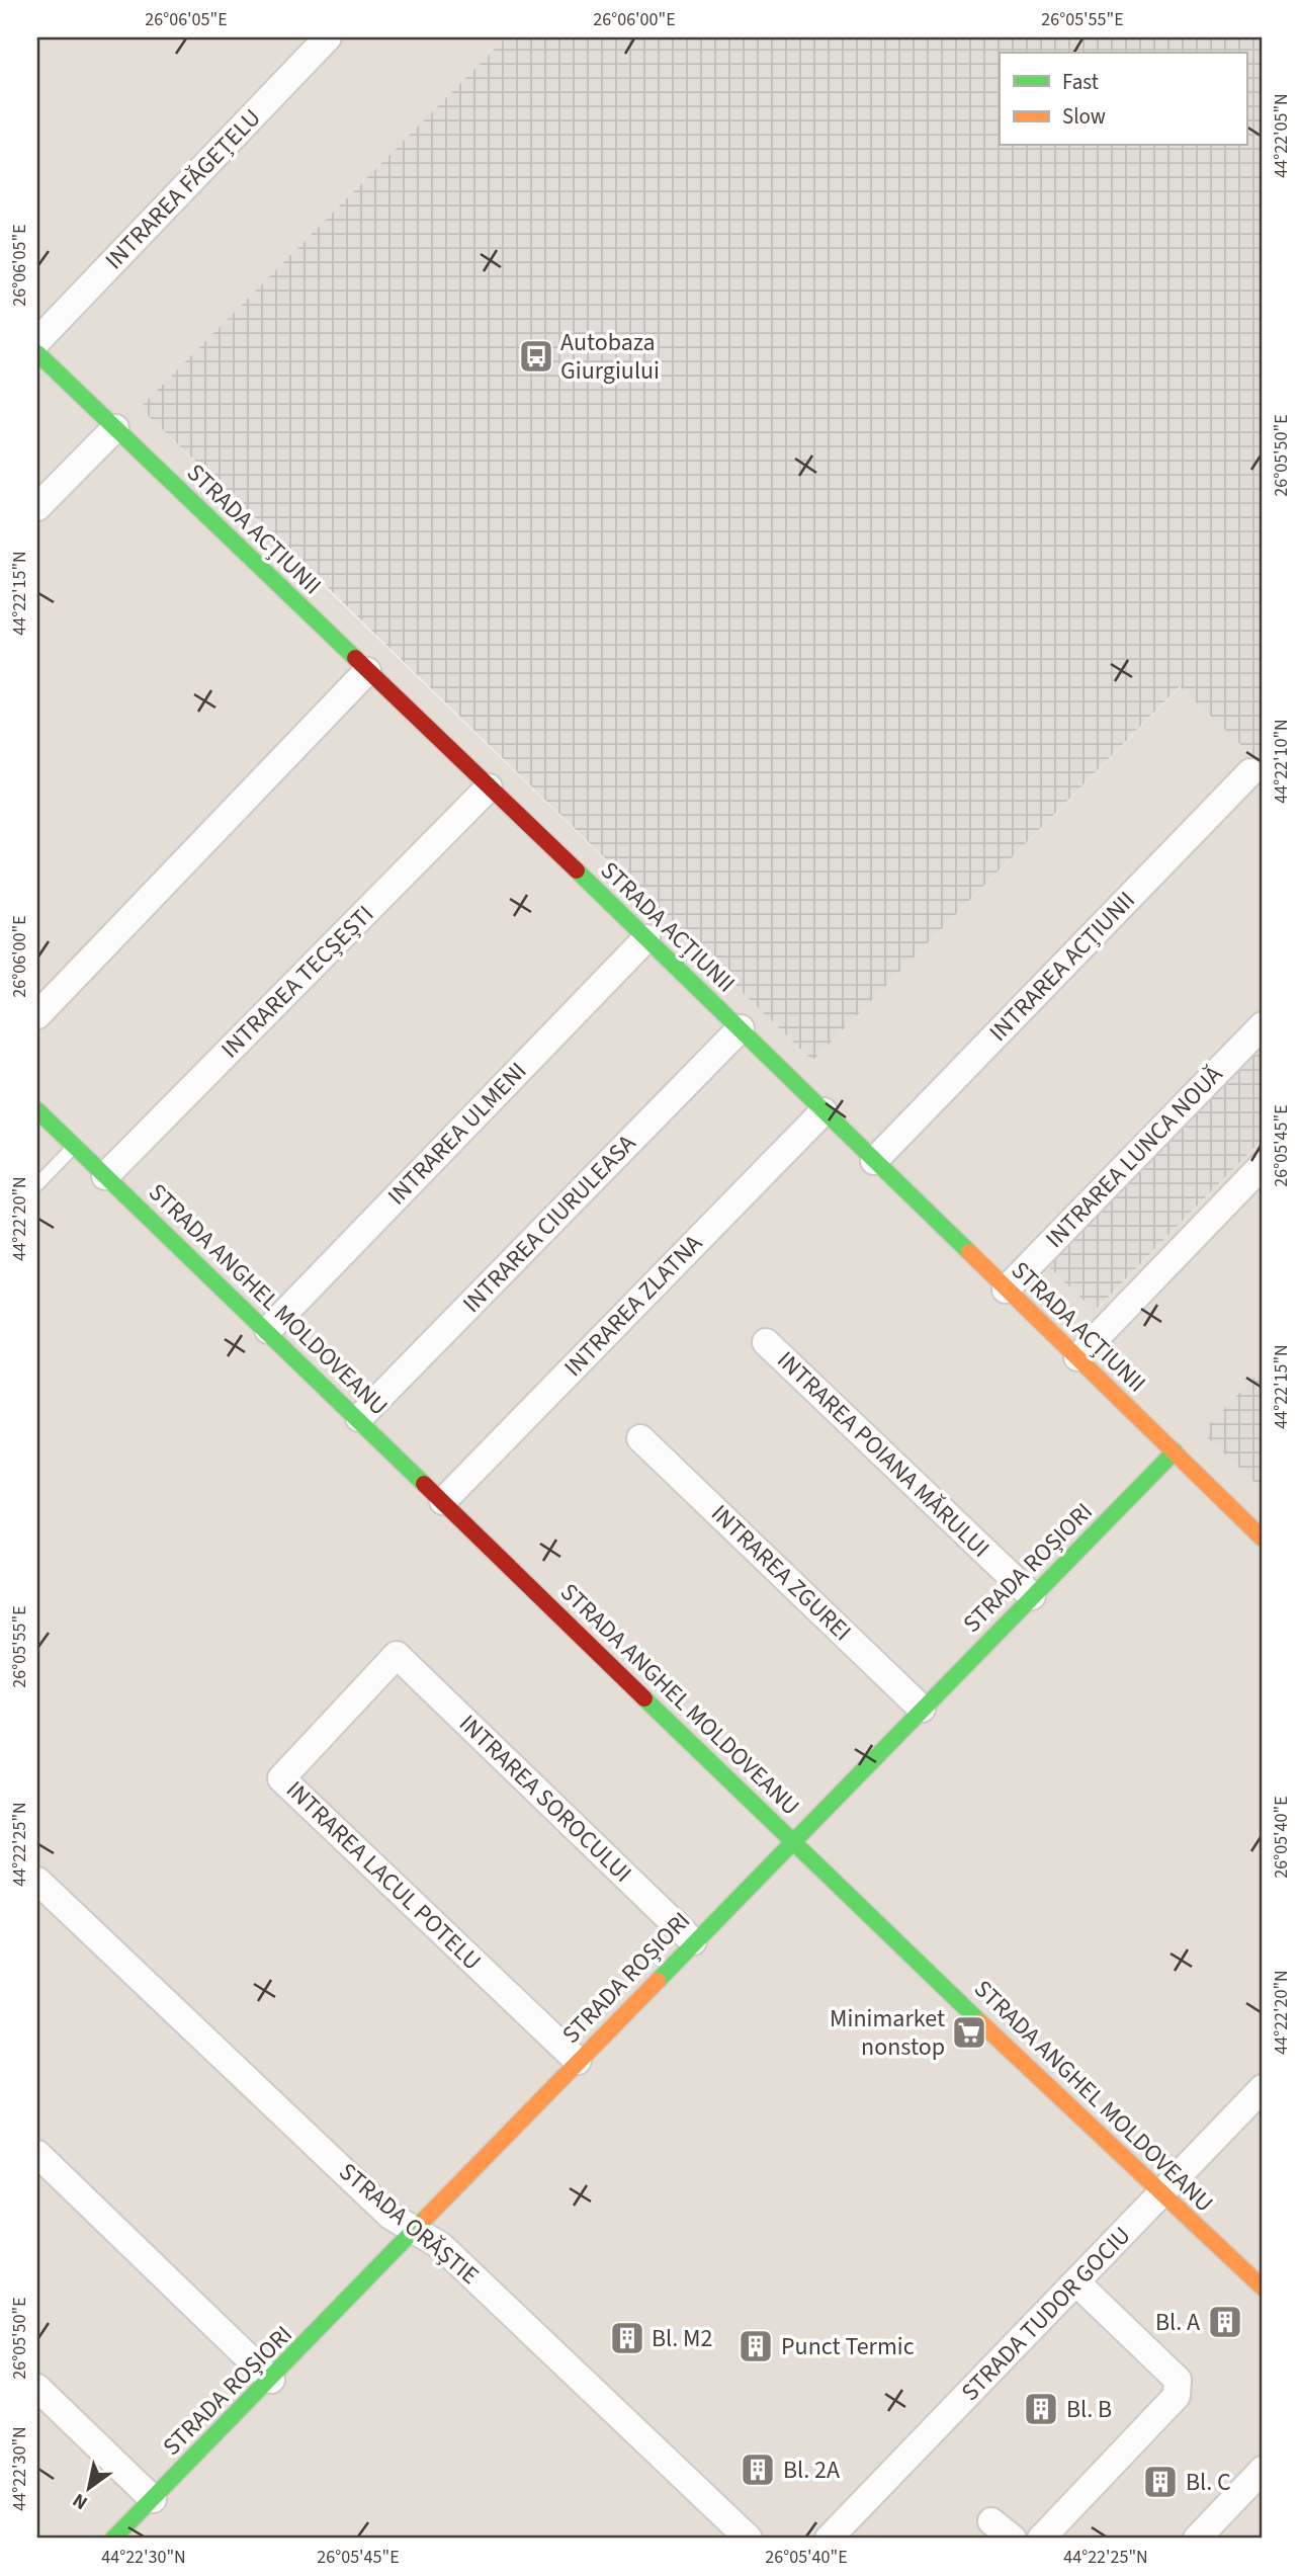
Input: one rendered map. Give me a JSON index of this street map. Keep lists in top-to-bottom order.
{
  "streets": {
    "street": [
      "INTRAREA FĂGEȚELU",
      "STRADA ACȚIUNII",
      "INTRAREA ACȚIUNII",
      "INTRAREA TECȘEȘTI",
      "INTRAREA ULMENI",
      "INTRAREA LUNCA NOUĂ",
      "INTRAREA CIURULEASA",
      "STRADA ANGHEL MOLDOVEANU",
      "INTRAREA ZLATNA",
      "INTRAREA POIANA MĂRULUI",
      "STRADA ROȘIORI",
      "INTRAREA ZGUREI",
      "INTRAREA SOROCULUI",
      "INTRAREA LACUL POTELU",
      "STRADA ORĂȘTIE",
      "STRADA TUDOR GOCIU"
    ]
  },
  "crossings": [
    ["STRADA ACȚIUNII", "INTRAREA ACȚIUNII"],
    ["STRADA ACȚIUNII", "INTRAREA TECȘEȘTI"],
    ["STRADA ACȚIUNII", "INTRAREA ULMENI"],
    ["STRADA ACȚIUNII", "INTRAREA LUNCA NOUĂ"],
    ["STRADA ACȚIUNII", "INTRAREA CIURULEASA"],
    ["STRADA ACȚIUNII", "INTRAREA ZLATNA"],
    ["STRADA ACȚIUNII", "STRADA ROȘIORI"],
    ["INTRAREA TECȘEȘTI", "STRADA ANGHEL MOLDOVEANU"],
    ["INTRAREA ULMENI", "STRADA ANGHEL MOLDOVEANU"],
    ["INTRAREA CIURULEASA", "STRADA ANGHEL MOLDOVEANU"],
    ["STRADA ANGHEL MOLDOVEANU", "INTRAREA ZLATNA"],
    ["STRADA ANGHEL MOLDOVEANU", "STRADA ROȘIORI"],
    ["STRADA ANGHEL MOLDOVEANU", "STRADA TUDOR GOCIU"],
    ["INTRAREA POIANA MĂRULUI", "STRADA ROȘIORI"],
    ["STRADA ROȘIORI", "INTRAREA ZGUREI"],
    ["STRADA ROȘIORI", "INTRAREA SOROCULUI"],
    ["STRADA ROȘIORI", "INTRAREA LACUL POTELU"],
    ["STRADA ROȘIORI", "STRADA ORĂȘTIE"],
    ["INTRAREA SOROCULUI", "INTRAREA LACUL POTELU"]
  ],
  "places": {
    "bus stop": ["Autobaza Giurgiului"],
    "supermarket": ["Minimarket nonstop"],
    "building": [
      "Bl. A",
      "Bl. M2",
      "Punct Termic",
      "Bl. B",
      "Bl. 2A",
      "Bl. C"
    ]
  },
  "legend": ["Fast", "Slow"],
  "north": "bottom left",
  "coordinates": [
    "26°06'05\"E",
    "26°06'00\"E",
    "26°05'55\"E",
    "44°22'05\"N",
    "26°05'50\"E",
    "44°22'15\"N",
    "44°22'10\"N",
    "26°05'45\"E",
    "44°22'20\"N",
    "26°05'40\"E",
    "44°22'25\"N",
    "44°22'30\"N"
  ]
}
